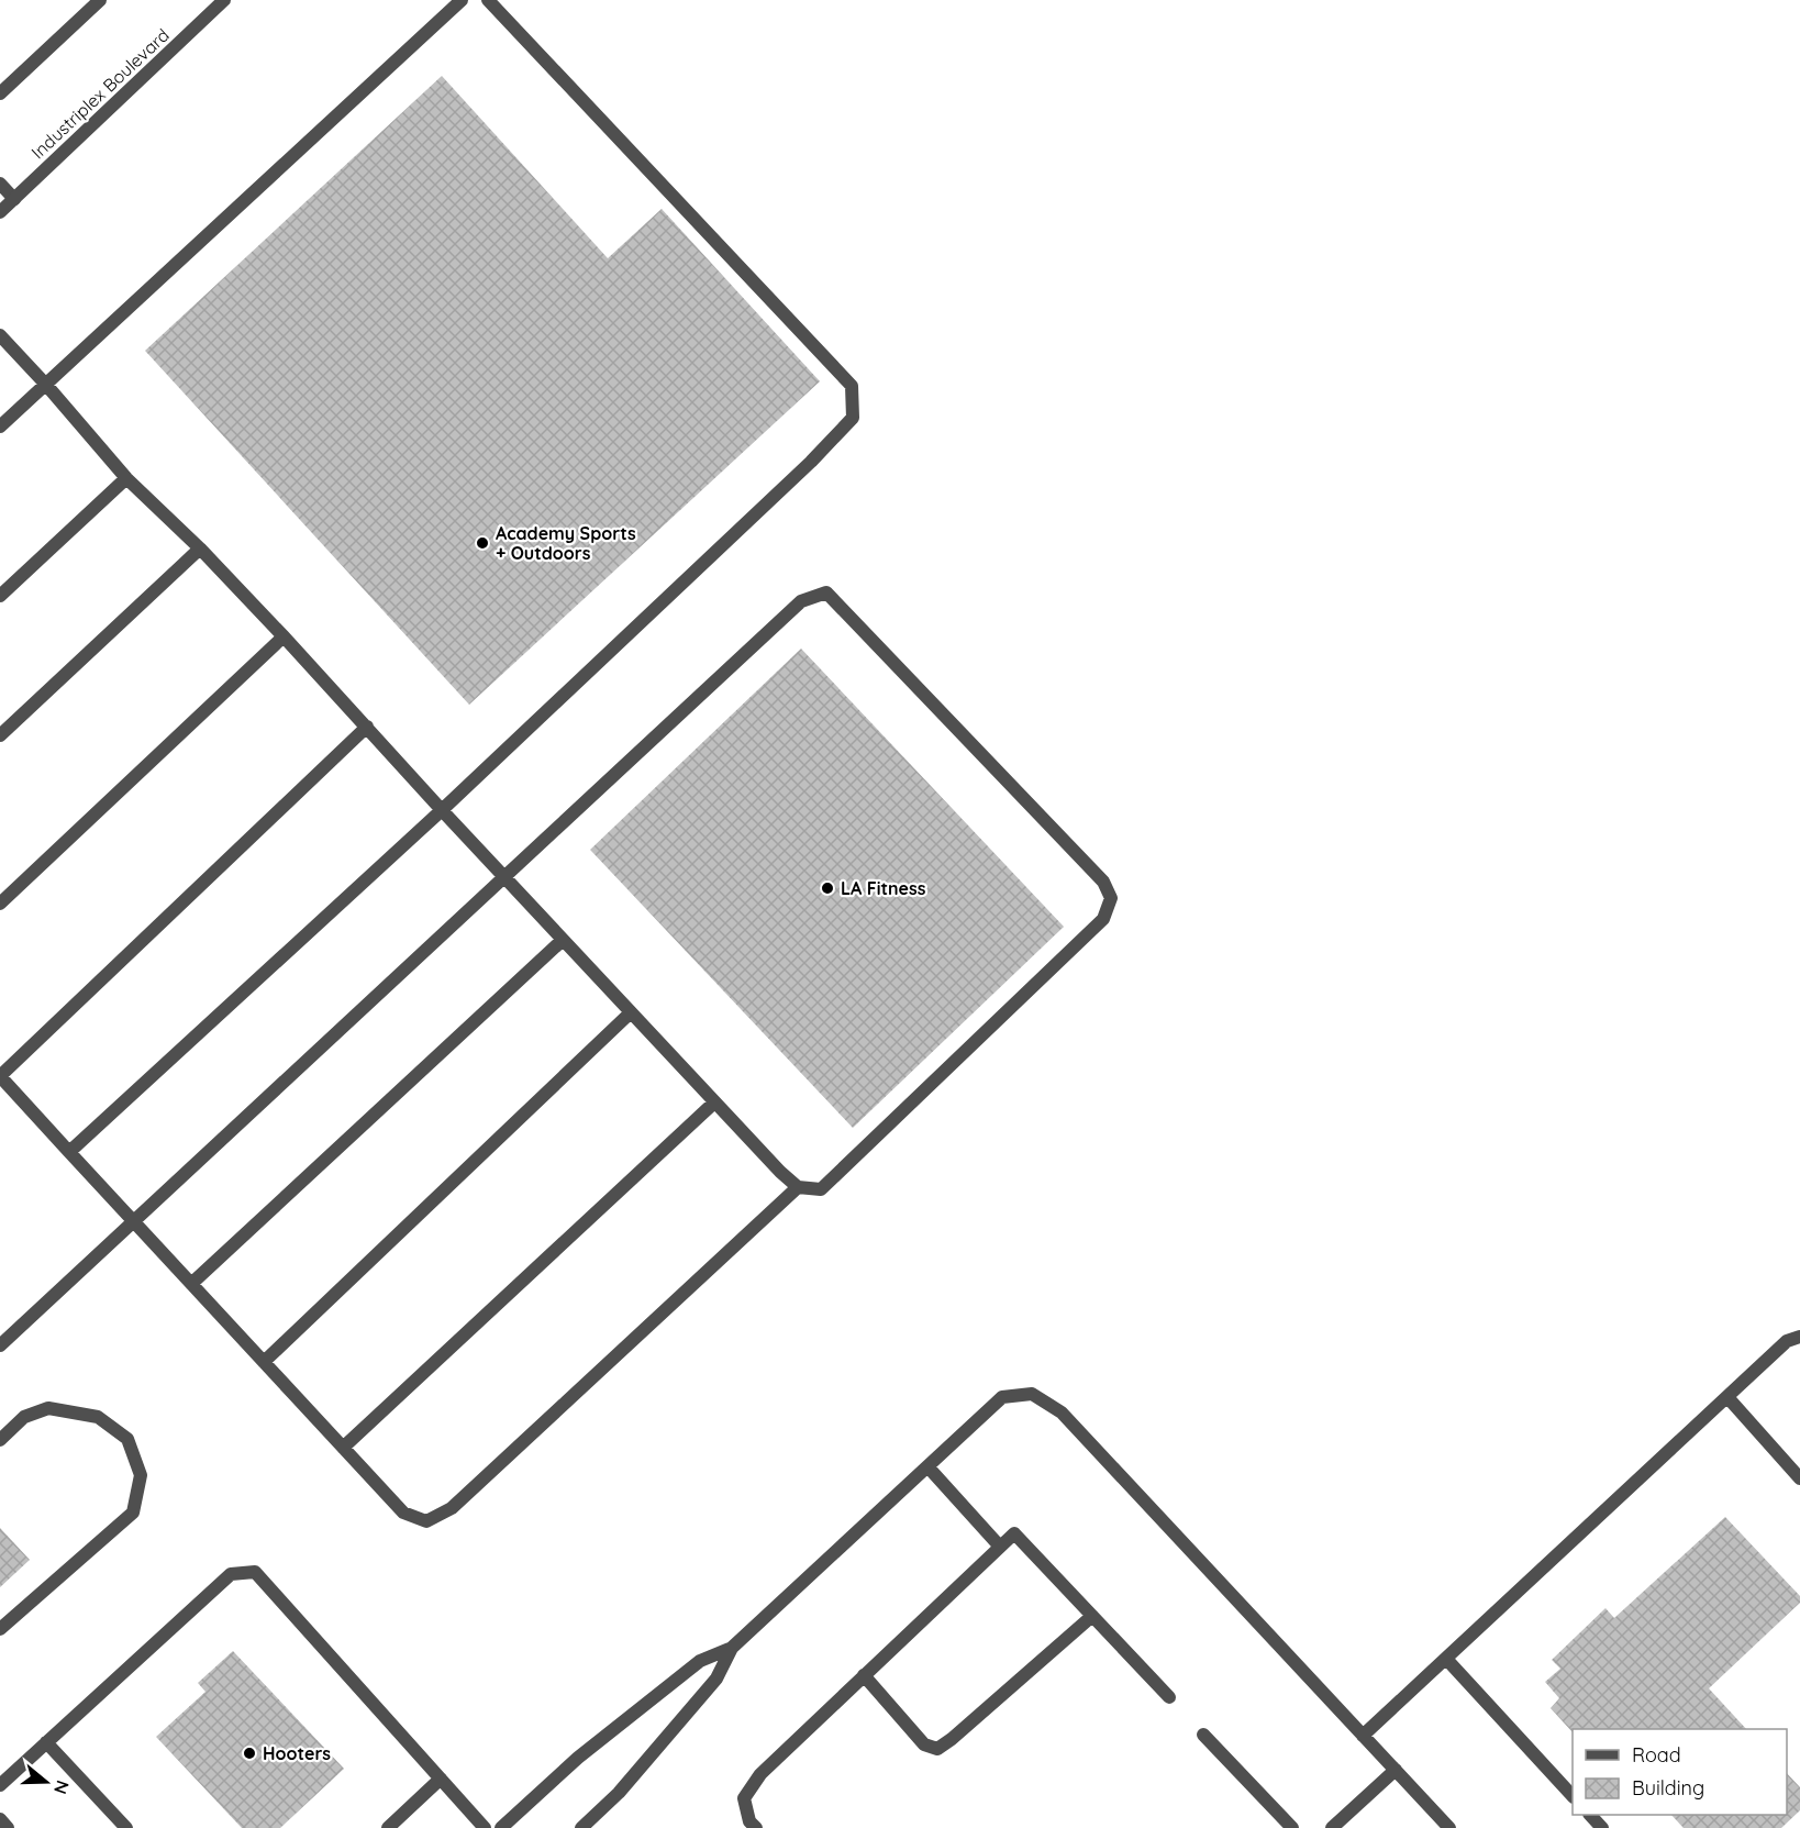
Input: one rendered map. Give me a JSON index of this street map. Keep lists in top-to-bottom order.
{
  "streets": {
    "street": ["Industriplex Boulevard"]
  },
  "places": ["Academy Sports + Outdoors", "LA Fitness", "Hooters"],
  "legend": ["Road", "Building"],
  "north": "right"
}
